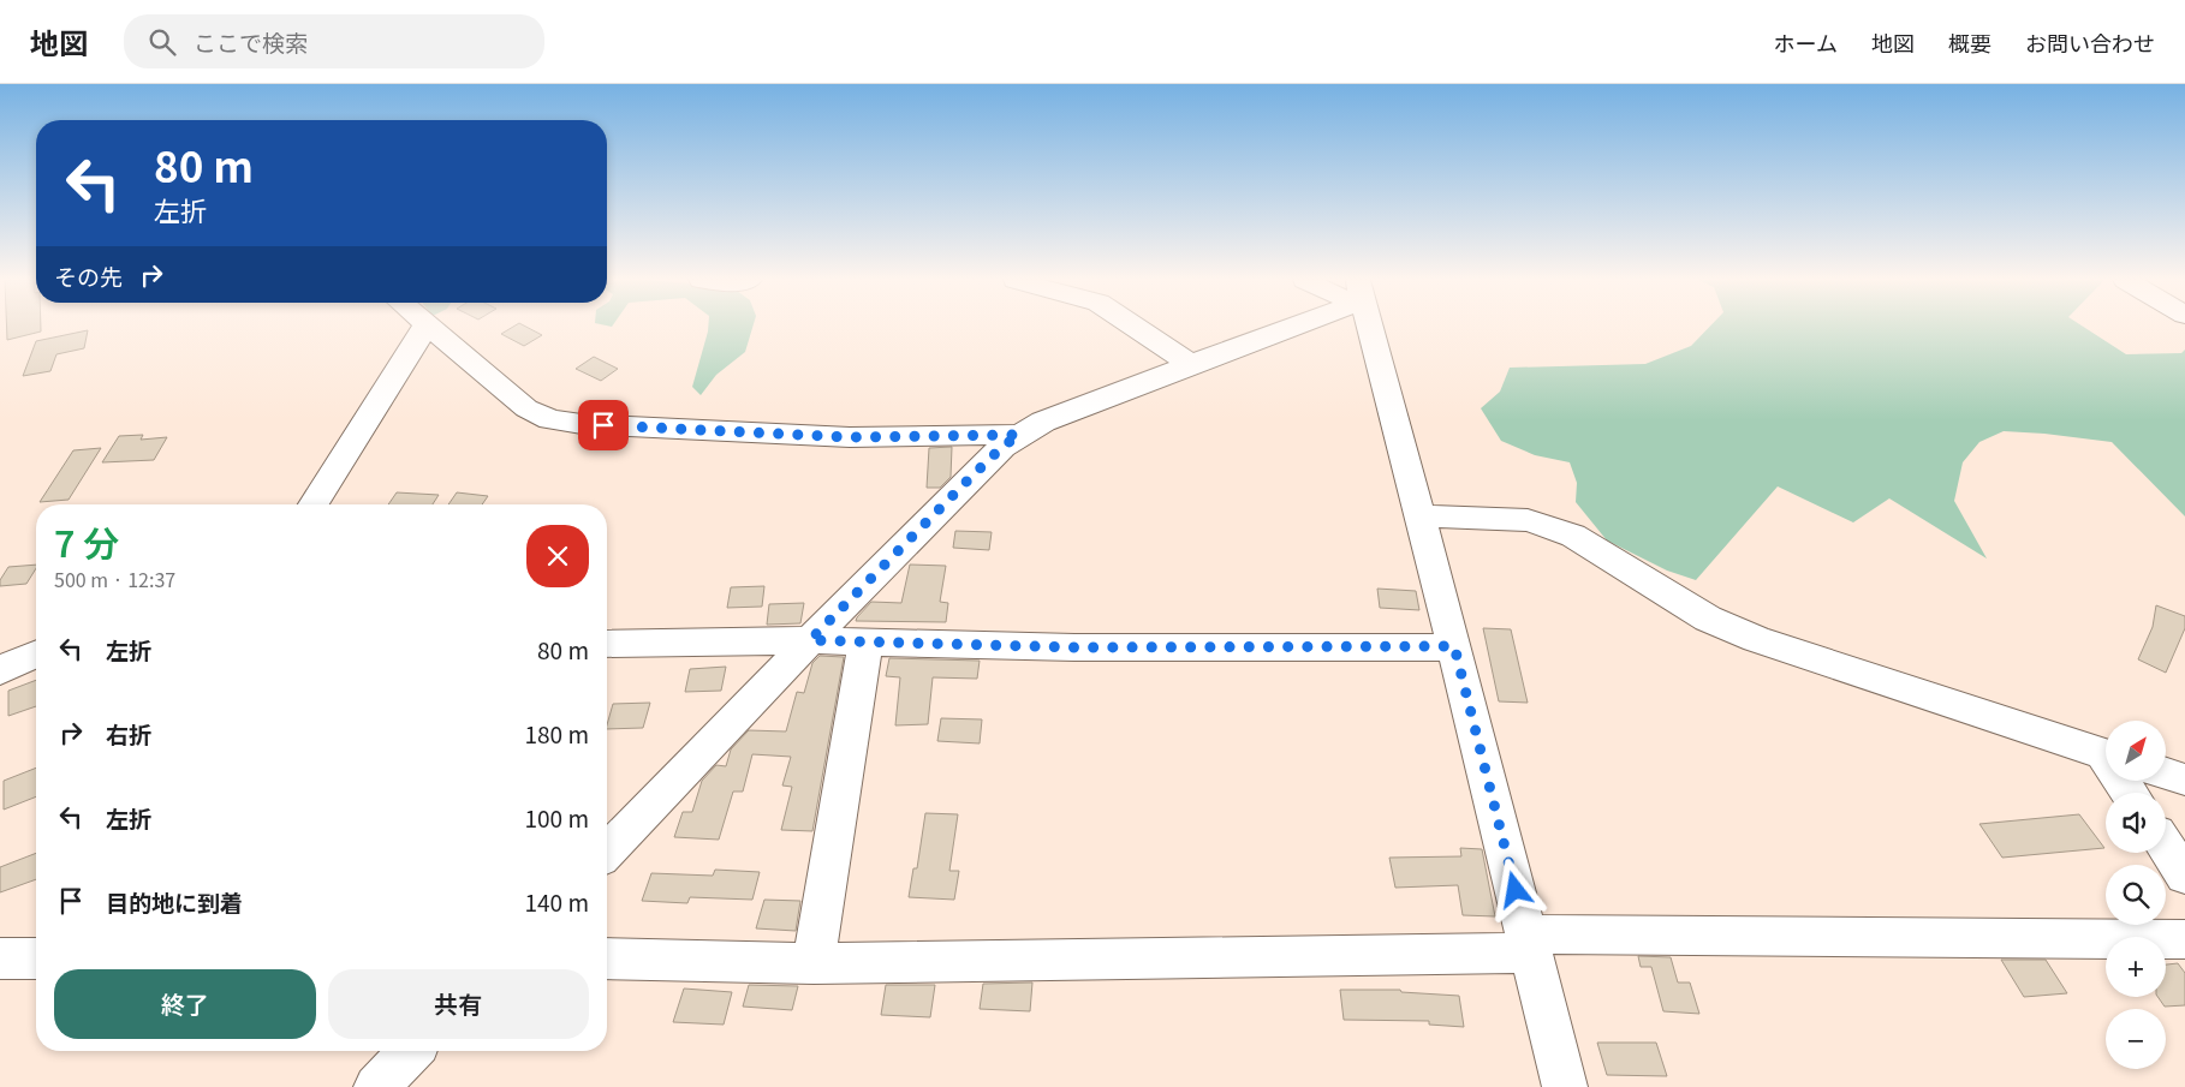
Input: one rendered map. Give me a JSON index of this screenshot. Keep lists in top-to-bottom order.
{
  "north": "top right",
  "page": {
    "header": "地図",
    "search": "ここで検索",
    "nav": [
      "ホーム",
      "地図",
      "概要",
      "お問い合わせ"
    ],
    "turn": ["80 m", "左折"],
    "then": "その先",
    "heading": ["7 分", "500 m · 12:37"],
    "list": [
      {
        "name": "左折",
        "value": "80 m"
      },
      {
        "name": "右折",
        "value": "180 m"
      },
      {
        "name": "左折",
        "value": "100 m"
      },
      {
        "name": "目的地に到着",
        "value": "140 m"
      }
    ],
    "map_buttons": ["+", "−"],
    "buttons": ["終了", "共有"]
  }
}
